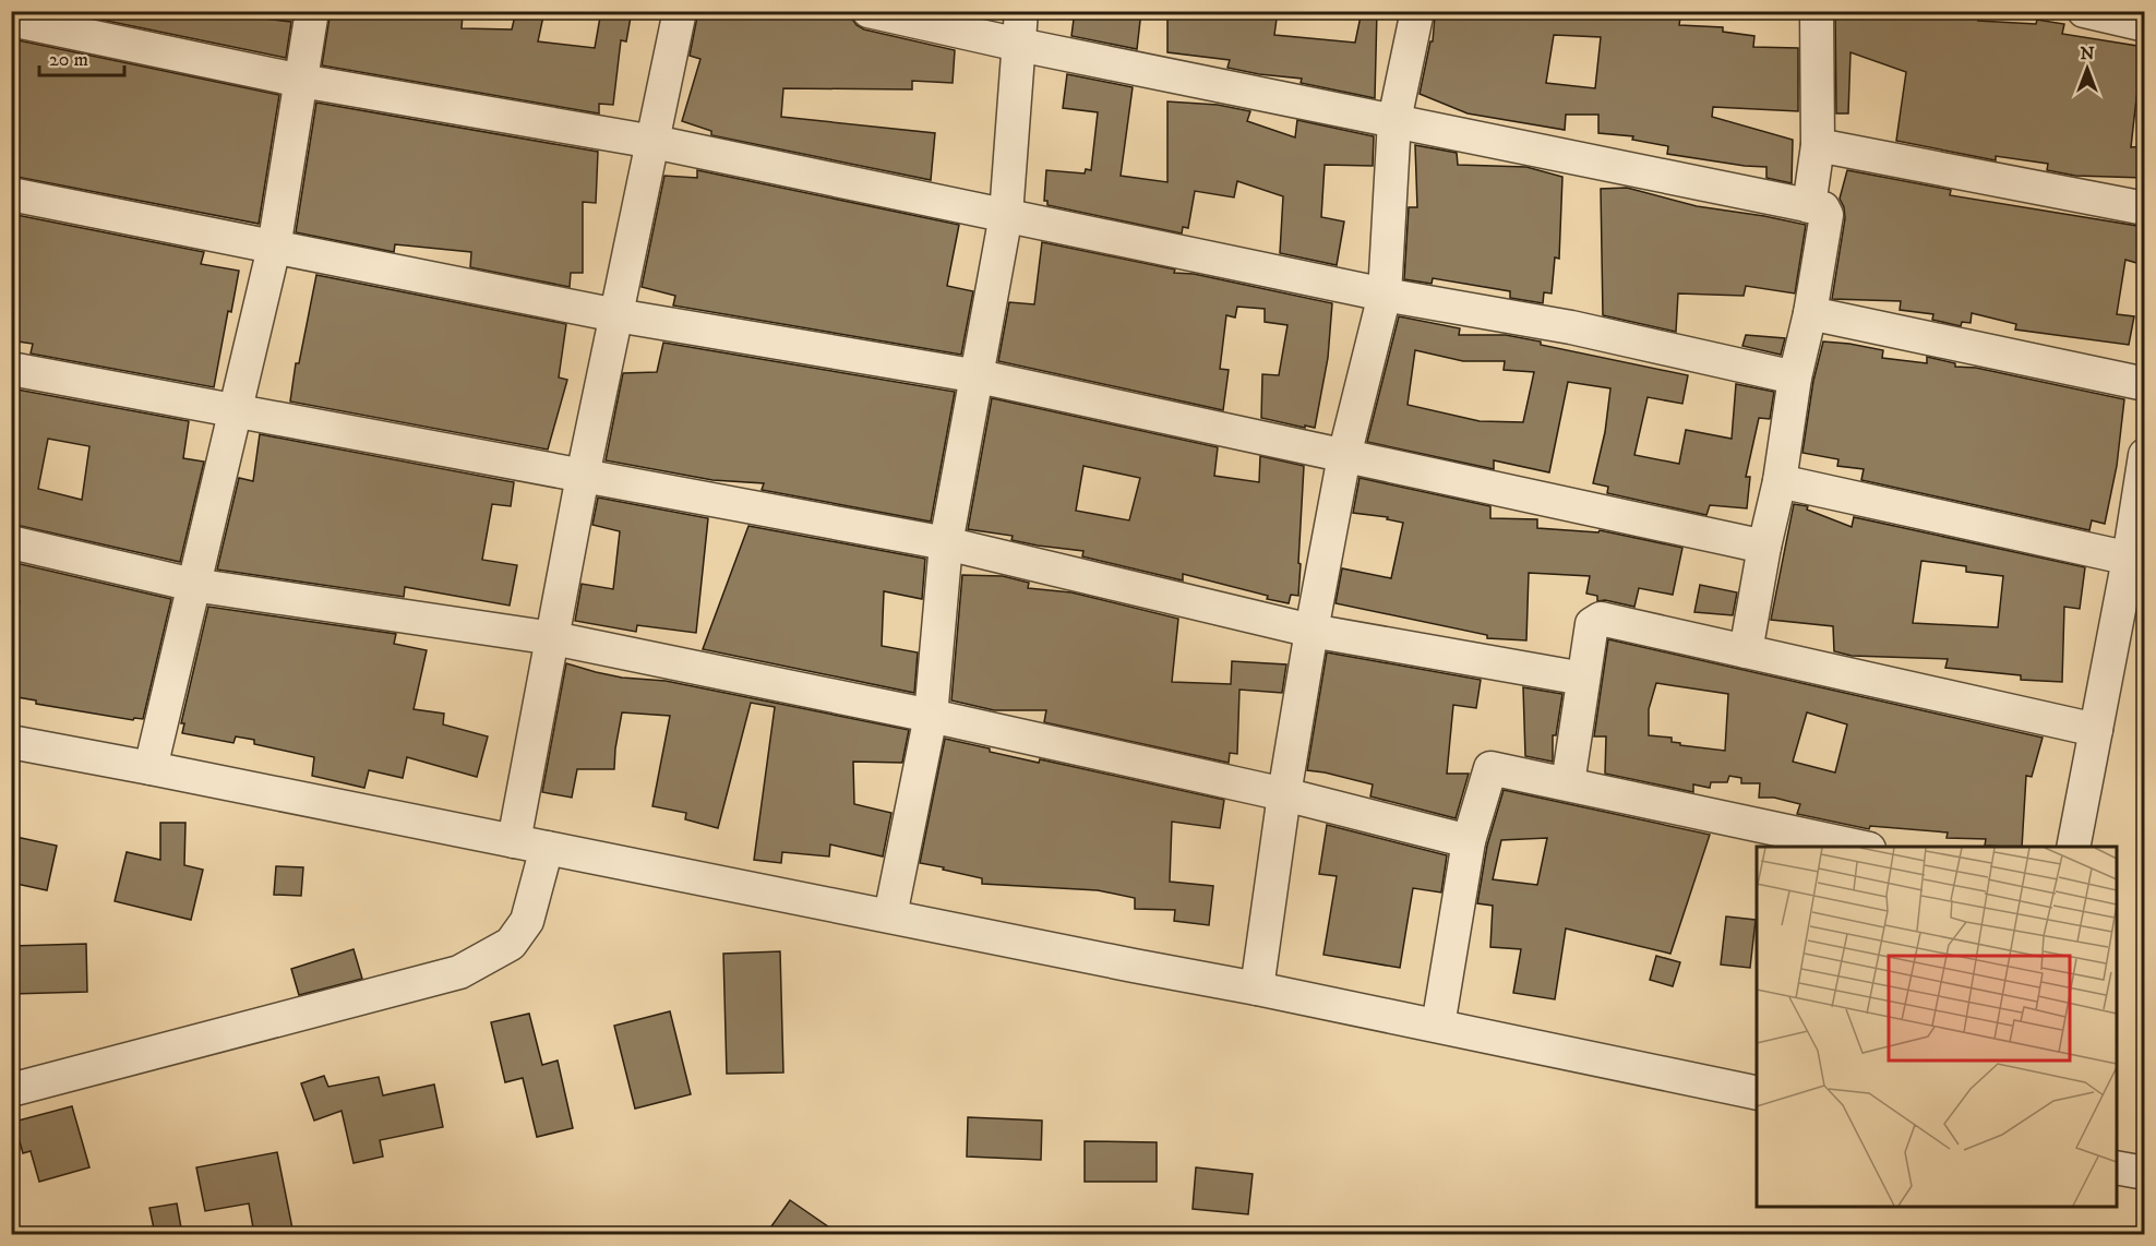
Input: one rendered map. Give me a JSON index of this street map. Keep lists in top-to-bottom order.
{
  "scale_bar": "20 m",
  "north": "top"
}
